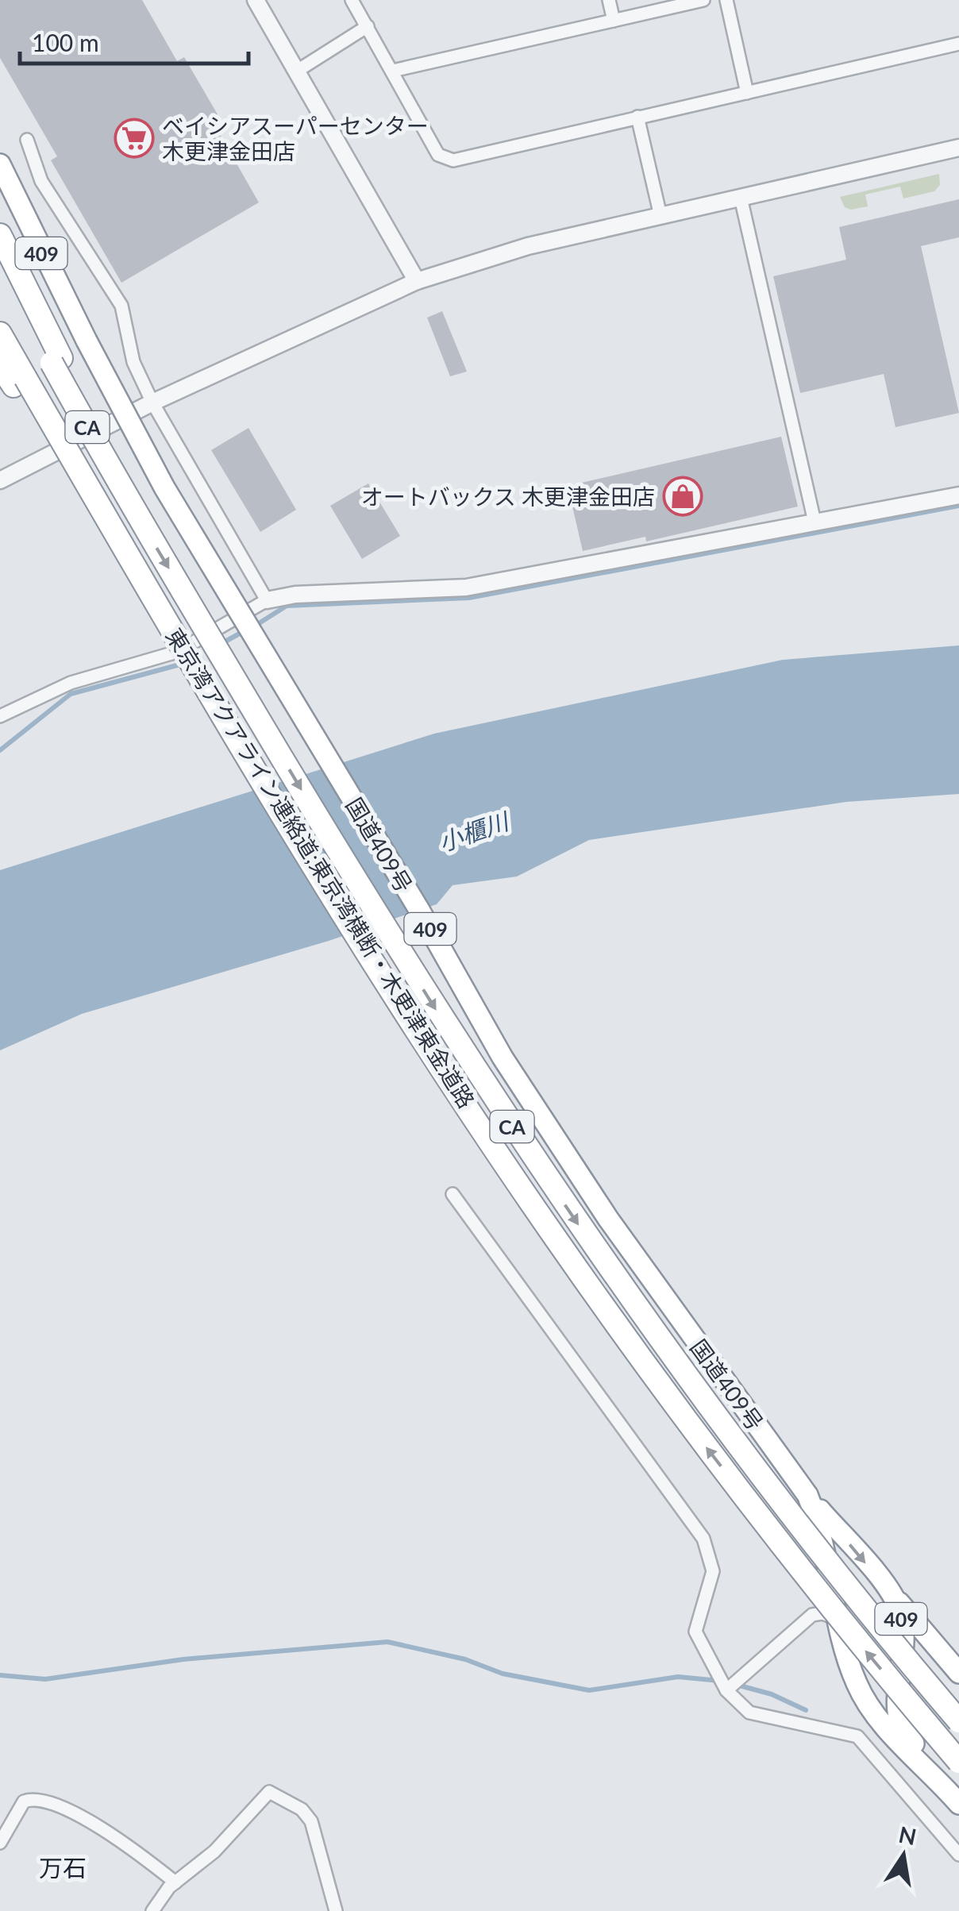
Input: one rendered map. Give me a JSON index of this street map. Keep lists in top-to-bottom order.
{
  "streets": {
    "highway": [
      "409",
      "CA",
      "国道409号",
      "東京湾アクアライン連絡道;東京湾横断・木更津東金道路"
    ]
  },
  "districts": ["万石"],
  "water": ["小櫃川"],
  "places": {
    "supermarket": ["ベイシアスーパーセンター 木更津金田店"],
    "shop": ["オートバックス 木更津金田店"]
  },
  "scale_bar": "100 m",
  "north": "top"
}
